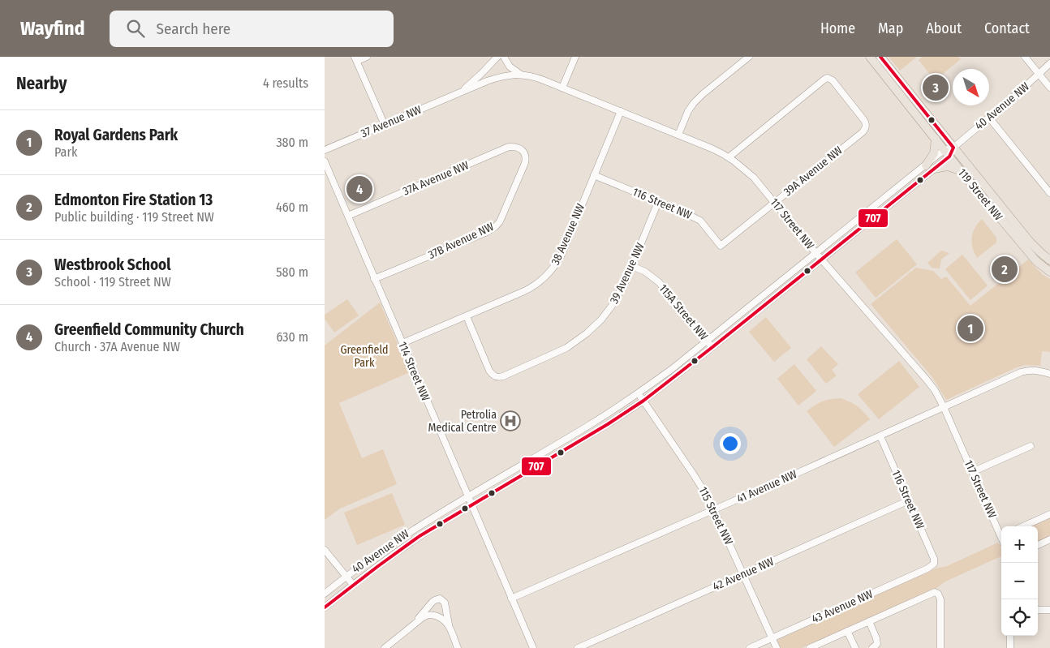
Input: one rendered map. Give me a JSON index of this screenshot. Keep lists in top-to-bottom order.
{
  "streets": {
    "main road": ["119 Street NW"],
    "street": [
      "40 Avenue NW",
      "37 Avenue NW",
      "39A Avenue NW",
      "37A Avenue NW",
      "116 Street NW",
      "117 Street NW",
      "38 Avenue NW",
      "37B Avenue NW",
      "39 Avenue NW",
      "115A Street NW",
      "114 Street NW",
      "41 Avenue NW",
      "115 Street NW",
      "42 Avenue NW",
      "43 Avenue NW"
    ]
  },
  "crossings": [
    ["40 Avenue NW", "119 Street NW"],
    ["40 Avenue NW", "117 Street NW"],
    ["40 Avenue NW", "115A Street NW"],
    ["40 Avenue NW", "114 Street NW"],
    ["40 Avenue NW", "115 Street NW"],
    ["37 Avenue NW", "117 Street NW"],
    ["39A Avenue NW", "116 Street NW"],
    ["39A Avenue NW", "117 Street NW"],
    ["37A Avenue NW", "37B Avenue NW"],
    ["37A Avenue NW", "114 Street NW"],
    ["116 Street NW", "38 Avenue NW"],
    ["116 Street NW", "39 Avenue NW"],
    ["116 Street NW", "41 Avenue NW"],
    ["116 Street NW", "42 Avenue NW"],
    ["116 Street NW", "43 Avenue NW"],
    ["117 Street NW", "38 Avenue NW"],
    ["117 Street NW", "41 Avenue NW"],
    ["38 Avenue NW", "39 Avenue NW"],
    ["38 Avenue NW", "114 Street NW"],
    ["37B Avenue NW", "114 Street NW"],
    ["39 Avenue NW", "115A Street NW"],
    ["114 Street NW", "41 Avenue NW"],
    ["41 Avenue NW", "115 Street NW"],
    ["115 Street NW", "42 Avenue NW"],
    ["115 Street NW", "43 Avenue NW"]
  ],
  "parks": ["Greenfield Park"],
  "places": {
    "hospital": ["Petrolia Medical Centre"]
  },
  "lines": ["transit line 707"],
  "north": "bottom right",
  "page": {
    "header": "Wayfind",
    "search": "Search here",
    "nav": [
      "Home",
      "Map",
      "About",
      "Contact"
    ],
    "heading": ["Nearby", "4 results"],
    "pins": [
      "3",
      "4",
      "2",
      "1"
    ],
    "list": [
      {
        "mark": "1",
        "name": "Royal Gardens Park",
        "note": "Park",
        "value": "380 m"
      },
      {
        "mark": "2",
        "name": "Edmonton Fire Station 13",
        "note": "Public building · 119 Street NW",
        "value": "460 m"
      },
      {
        "mark": "3",
        "name": "Westbrook School",
        "note": "School · 119 Street NW",
        "value": "580 m"
      },
      {
        "mark": "4",
        "name": "Greenfield Community Church",
        "note": "Church · 37A Avenue NW",
        "value": "630 m"
      }
    ],
    "map_buttons": ["+", "−"]
  }
}
